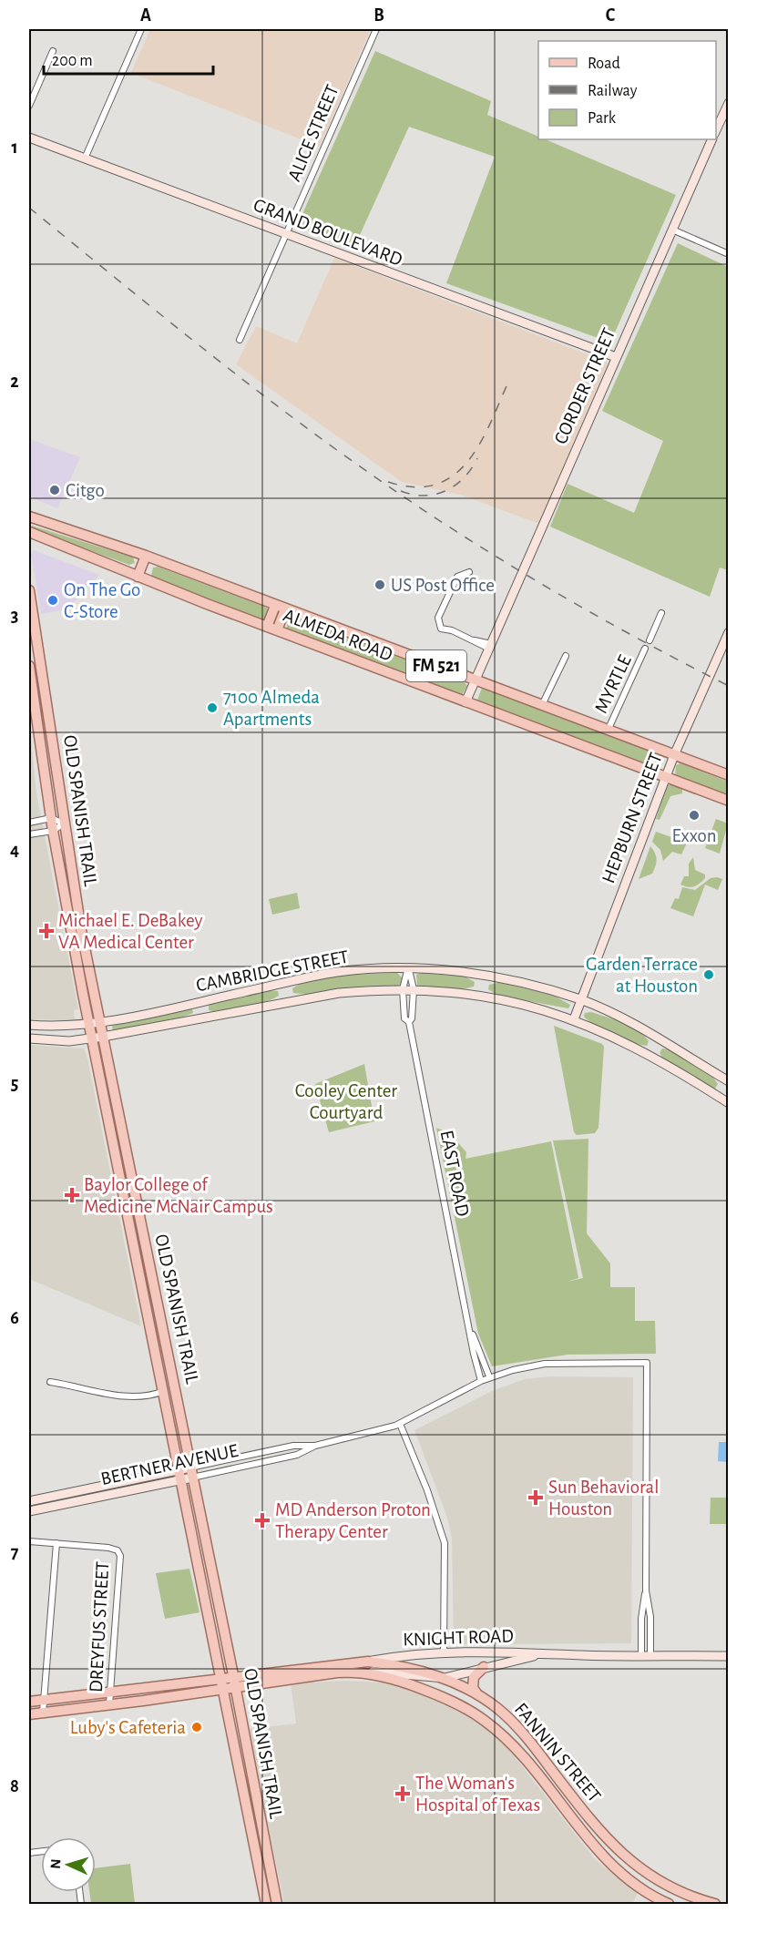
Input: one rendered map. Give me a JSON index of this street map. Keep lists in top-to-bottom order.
{
  "streets": {
    "main road": [
      "ALMEDA ROAD",
      "FM 521",
      "OLD SPANISH TRAIL",
      "FANNIN STREET"
    ],
    "street": [
      "ALICE STREET",
      "GRAND BOULEVARD",
      "CORDER STREET",
      "MYRTLE",
      "HEPBURN STREET",
      "CAMBRIDGE STREET",
      "EAST ROAD",
      "BERTNER AVENUE",
      "DREYFUS STREET",
      "KNIGHT ROAD"
    ]
  },
  "crossings": [
    ["ALICE STREET", "GRAND BOULEVARD"],
    ["GRAND BOULEVARD", "CORDER STREET"],
    ["CORDER STREET", "ALMEDA ROAD"],
    ["ALMEDA ROAD", "MYRTLE"],
    ["ALMEDA ROAD", "HEPBURN STREET"],
    ["OLD SPANISH TRAIL", "CAMBRIDGE STREET"],
    ["OLD SPANISH TRAIL", "BERTNER AVENUE"],
    ["OLD SPANISH TRAIL", "FANNIN STREET"],
    ["HEPBURN STREET", "CAMBRIDGE STREET"],
    ["CAMBRIDGE STREET", "EAST ROAD"],
    ["EAST ROAD", "BERTNER AVENUE"],
    ["BERTNER AVENUE", "KNIGHT ROAD"],
    ["DREYFUS STREET", "FANNIN STREET"],
    ["KNIGHT ROAD", "FANNIN STREET"]
  ],
  "parks": ["Cooley Center Courtyard"],
  "places": {
    "other": [
      "Citgo",
      "US Post Office",
      "On The Go C-Store",
      "7100 Almeda Apartments",
      "Exxon",
      "Garden Terrace at Houston",
      "Luby's Cafeteria"
    ],
    "health": [
      "Michael E. DeBakey VA Medical Center",
      "Baylor College of Medicine McNair Campus",
      "Sun Behavioral Houston",
      "MD Anderson Proton Therapy Center",
      "The Woman's Hospital of Texas"
    ]
  },
  "legend": ["Road", "Railway", "Park"],
  "scale_bar": "200 m",
  "north": "left",
  "grid": {
    "columns": ["A", "B", "C"],
    "rows": [
      "1",
      "2",
      "3",
      "4",
      "5",
      "6",
      "7",
      "8"
    ]
  }
}
